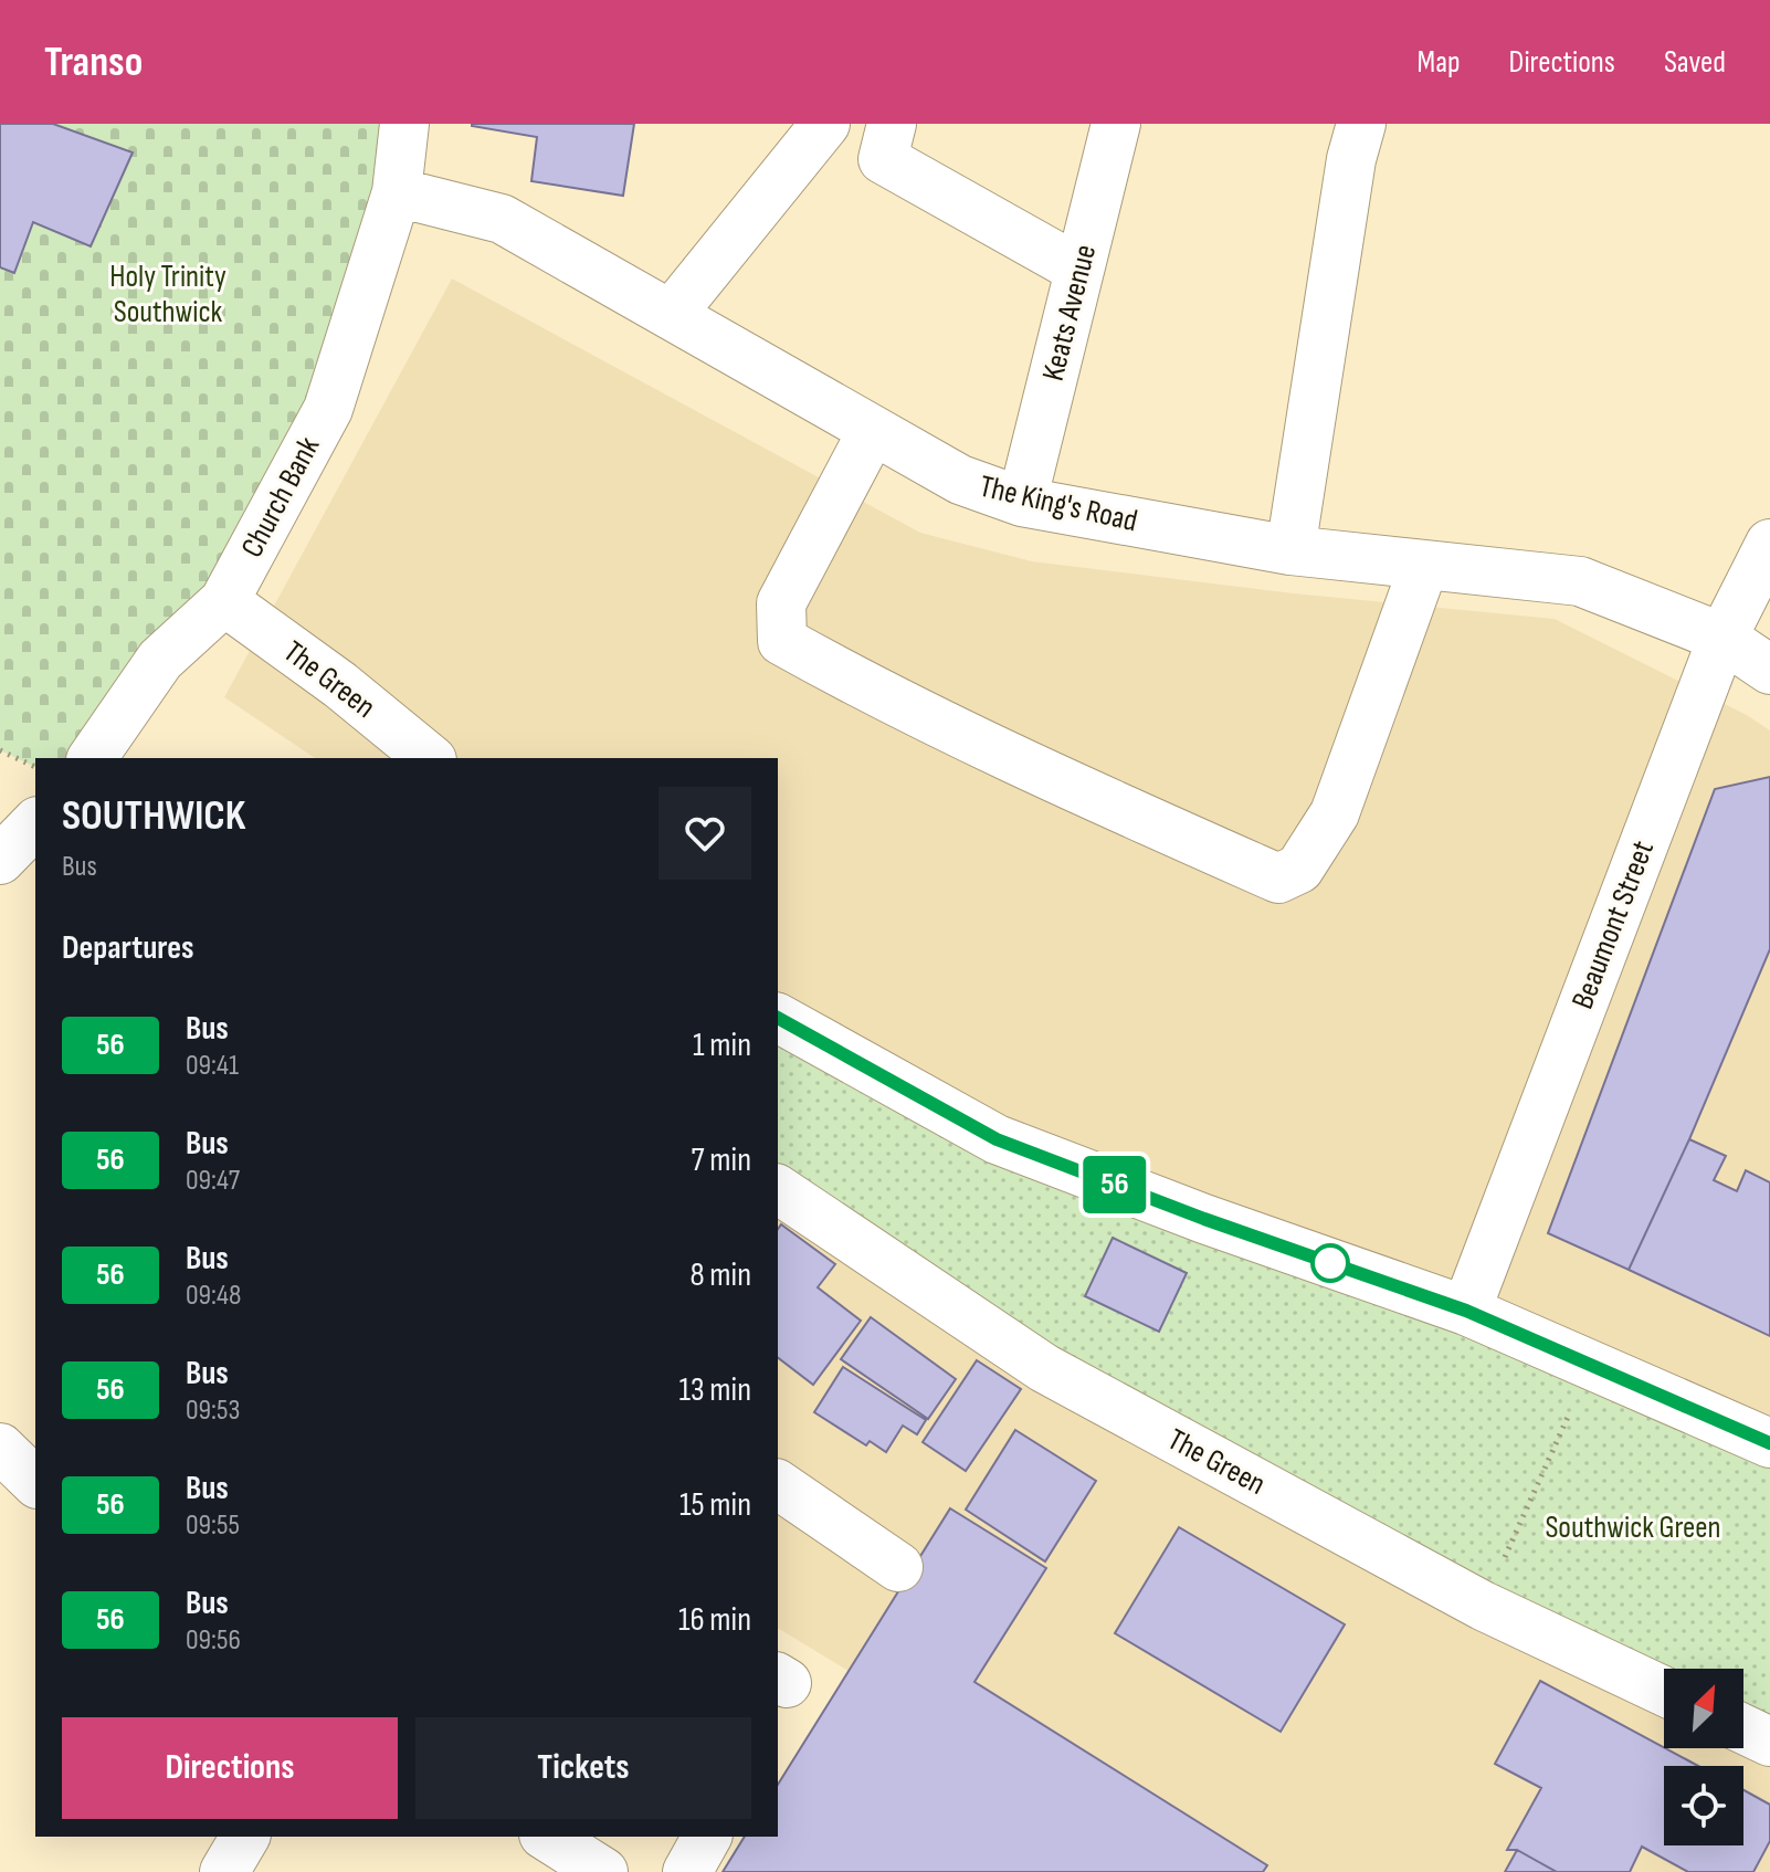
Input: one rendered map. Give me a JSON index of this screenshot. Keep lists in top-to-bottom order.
{
  "streets": {
    "street": [
      "Keats Avenue",
      "Church Bank",
      "The King's Road",
      "The Green",
      "Beaumont Street"
    ]
  },
  "crossings": [
    ["Keats Avenue", "The King's Road"],
    ["Church Bank", "The King's Road"],
    ["Church Bank", "The Green"],
    ["The King's Road", "Beaumont Street"]
  ],
  "parks": ["Holy Trinity Southwick", "Southwick Green"],
  "lines": ["bus line 56"],
  "north": "top right",
  "page": {
    "header": "Transo",
    "nav": ["Map", "Directions", "Saved"],
    "on_map": "56",
    "heading": [
      ["SOUTHWICK", "Bus"],
      "Departures"
    ],
    "list": [
      {
        "mark": "56",
        "name": "Bus",
        "note": "09:41",
        "value": "1 min"
      },
      {
        "mark": "56",
        "name": "Bus",
        "note": "09:47",
        "value": "7 min"
      },
      {
        "mark": "56",
        "name": "Bus",
        "note": "09:48",
        "value": "8 min"
      },
      {
        "mark": "56",
        "name": "Bus",
        "note": "09:53",
        "value": "13 min"
      },
      {
        "mark": "56",
        "name": "Bus",
        "note": "09:55",
        "value": "15 min"
      },
      {
        "mark": "56",
        "name": "Bus",
        "note": "09:56",
        "value": "16 min"
      }
    ],
    "buttons": ["Directions", "Tickets"]
  }
}
